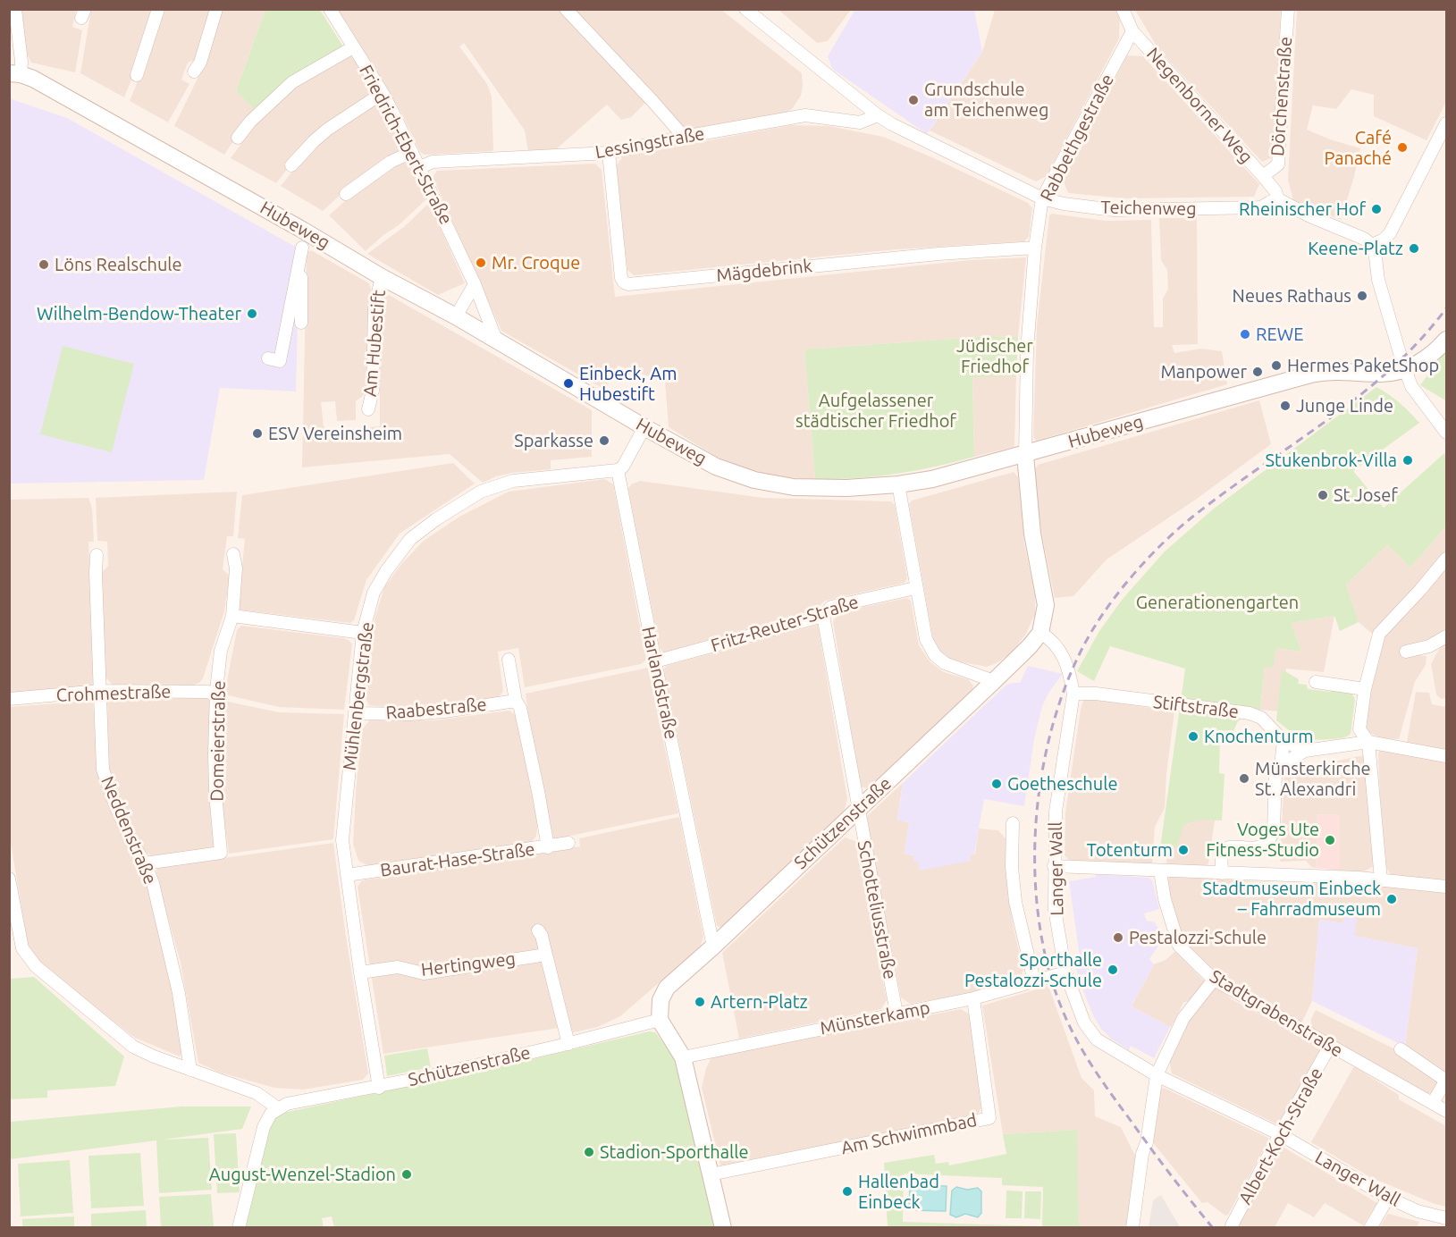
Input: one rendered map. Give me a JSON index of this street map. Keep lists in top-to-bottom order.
{
  "streets": {
    "street": [
      "Dörchenstraße",
      "Negenborner Weg",
      "Rabbethgestraße",
      "Lessingstraße",
      "Friedrich-Ebert-Straße",
      "Teichenweg",
      "Hubeweg",
      "Mägdebrink",
      "Am Hubestift",
      "Fritz-Reuter-Straße",
      "Harlandstraße",
      "Crohmestraße",
      "Mühlenbergstraße",
      "Stiftstraße",
      "Raabestraße",
      "Domeierstraße",
      "Schützenstraße",
      "Neddenstraße",
      "Baurat-Hase-Straße",
      "Langer Wall",
      "Schotteliusstraße",
      "Hertingweg",
      "Stadtgrabenstraße",
      "Münsterkamp",
      "Am Schwimmbad",
      "Albert-Koch-Straße"
    ]
  },
  "crossings": [
    ["Dörchenstraße", "Negenborner Weg"],
    ["Negenborner Weg", "Rabbethgestraße"],
    ["Negenborner Weg", "Teichenweg"],
    ["Rabbethgestraße", "Teichenweg"],
    ["Rabbethgestraße", "Hubeweg"],
    ["Rabbethgestraße", "Mägdebrink"],
    ["Rabbethgestraße", "Schützenstraße"],
    ["Rabbethgestraße", "Langer Wall"],
    ["Lessingstraße", "Friedrich-Ebert-Straße"],
    ["Lessingstraße", "Teichenweg"],
    ["Lessingstraße", "Mägdebrink"],
    ["Friedrich-Ebert-Straße", "Hubeweg"],
    ["Hubeweg", "Am Hubestift"],
    ["Fritz-Reuter-Straße", "Harlandstraße"],
    ["Fritz-Reuter-Straße", "Schotteliusstraße"],
    ["Harlandstraße", "Mühlenbergstraße"],
    ["Harlandstraße", "Schützenstraße"],
    ["Crohmestraße", "Domeierstraße"],
    ["Crohmestraße", "Neddenstraße"],
    ["Mühlenbergstraße", "Raabestraße"],
    ["Mühlenbergstraße", "Schützenstraße"],
    ["Mühlenbergstraße", "Baurat-Hase-Straße"],
    ["Mühlenbergstraße", "Hertingweg"],
    ["Stiftstraße", "Langer Wall"],
    ["Domeierstraße", "Neddenstraße"],
    ["Schützenstraße", "Langer Wall"],
    ["Schützenstraße", "Schotteliusstraße"],
    ["Langer Wall", "Münsterkamp"],
    ["Langer Wall", "Albert-Koch-Straße"],
    ["Schotteliusstraße", "Münsterkamp"],
    ["Stadtgrabenstraße", "Albert-Koch-Straße"],
    ["Münsterkamp", "Am Schwimmbad"]
  ],
  "parks": ["Jüdischer Friedhof", "Aufgelassener städtischer Friedhof", "Generationengarten"],
  "places": [
    "Grundschule am Teichenweg",
    "Café Panaché",
    "Rheinischer Hof",
    "Keene-Platz",
    "Mr. Croque",
    "Löns Realschule",
    "Neues Rathaus",
    "Wilhelm-Bendow-Theater",
    "REWE",
    "Hermes PaketShop",
    "Manpower",
    "Einbeck, Am Hubestift",
    "Junge Linde",
    "ESV Vereinsheim",
    "Sparkasse",
    "Stukenbrok-Villa",
    "St Josef",
    "Knochenturm",
    "Münsterkirche St. Alexandri",
    "Goetheschule",
    "Voges Ute Fitness-Studio",
    "Totenturm",
    "Stadtmuseum Einbeck – Fahrradmuseum",
    "Pestalozzi-Schule",
    "Sporthalle Pestalozzi-Schule",
    "Artern-Platz",
    "Stadion-Sporthalle",
    "August-Wenzel-Stadion",
    "Hallenbad Einbeck"
  ]
}
